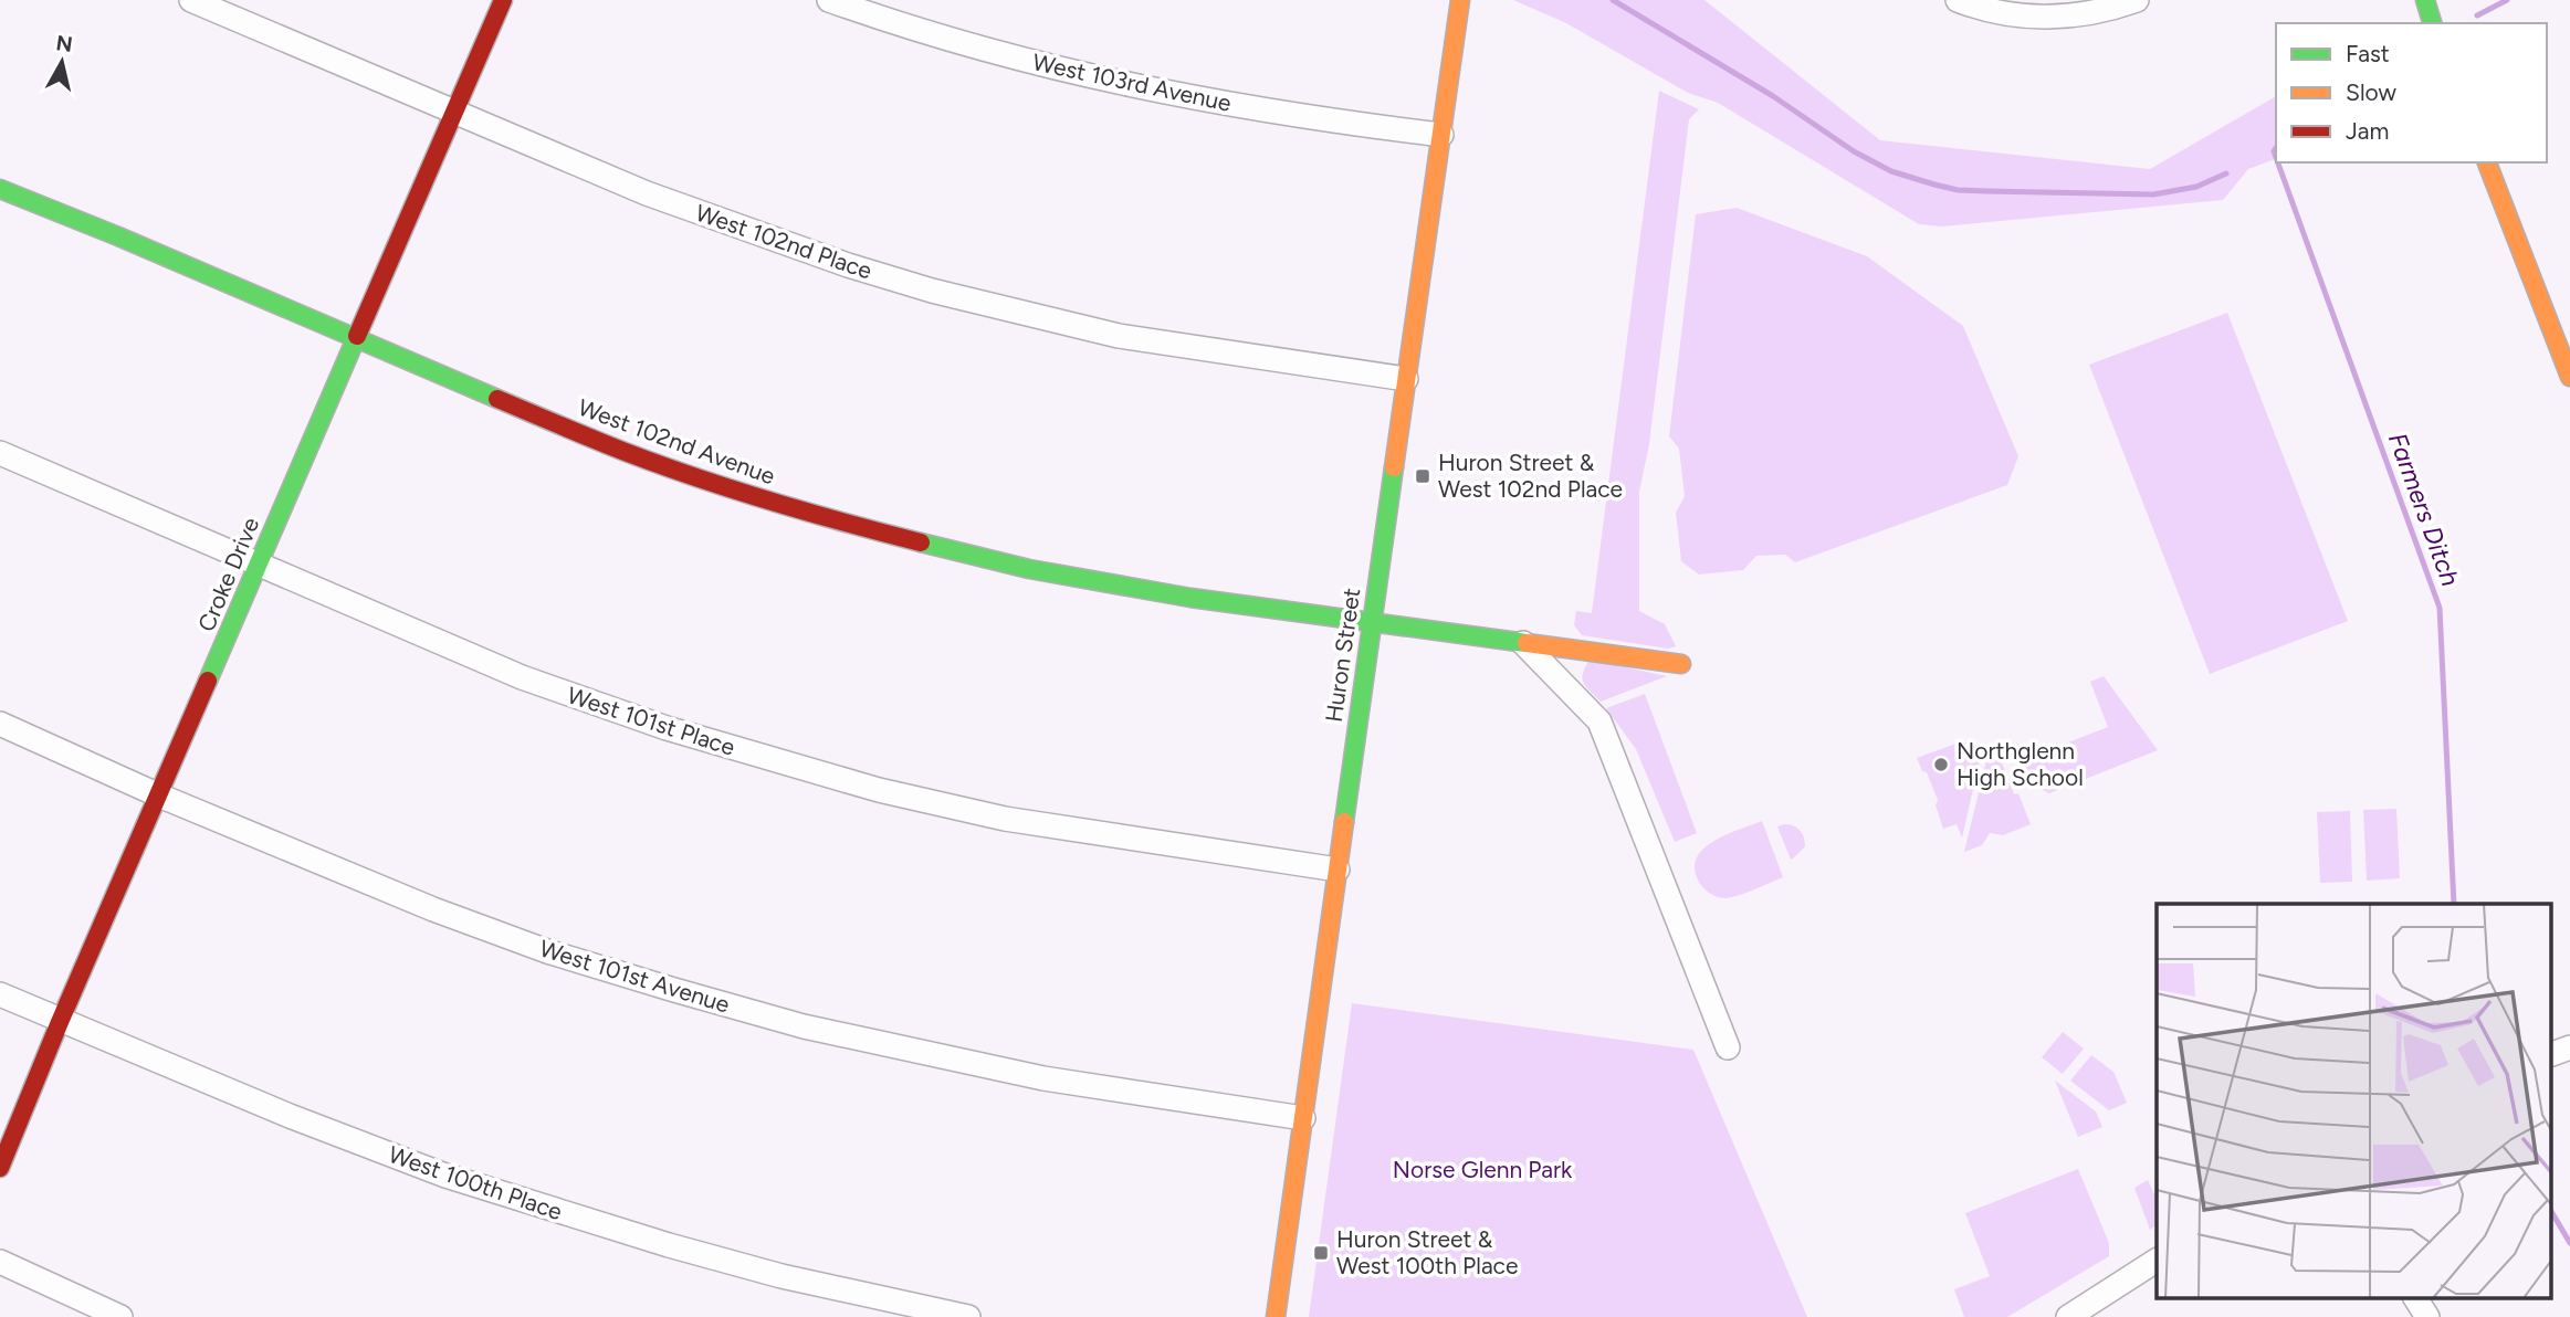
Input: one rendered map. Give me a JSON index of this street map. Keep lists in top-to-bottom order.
{
  "streets": {
    "street": [
      "West 103rd Avenue",
      "West 102nd Place",
      "West 102nd Avenue",
      "Croke Drive",
      "Huron Street",
      "West 101st Place",
      "West 101st Avenue",
      "West 100th Place"
    ]
  },
  "crossings": [
    ["West 103rd Avenue", "Huron Street"],
    ["West 102nd Place", "Croke Drive"],
    ["West 102nd Place", "Huron Street"],
    ["West 102nd Avenue", "Croke Drive"],
    ["West 102nd Avenue", "Huron Street"],
    ["Croke Drive", "West 101st Place"],
    ["Croke Drive", "West 101st Avenue"],
    ["Croke Drive", "West 100th Place"],
    ["Huron Street", "West 101st Place"],
    ["Huron Street", "West 101st Avenue"]
  ],
  "water": ["Farmers Ditch"],
  "parks": ["Norse Glenn Park"],
  "places": {
    "transit": ["Huron Street & West 102nd Place", "Huron Street & West 100th Place"],
    "other": ["Northglenn High School"]
  },
  "legend": ["Fast", "Slow", "Jam"],
  "north": "top"
}
